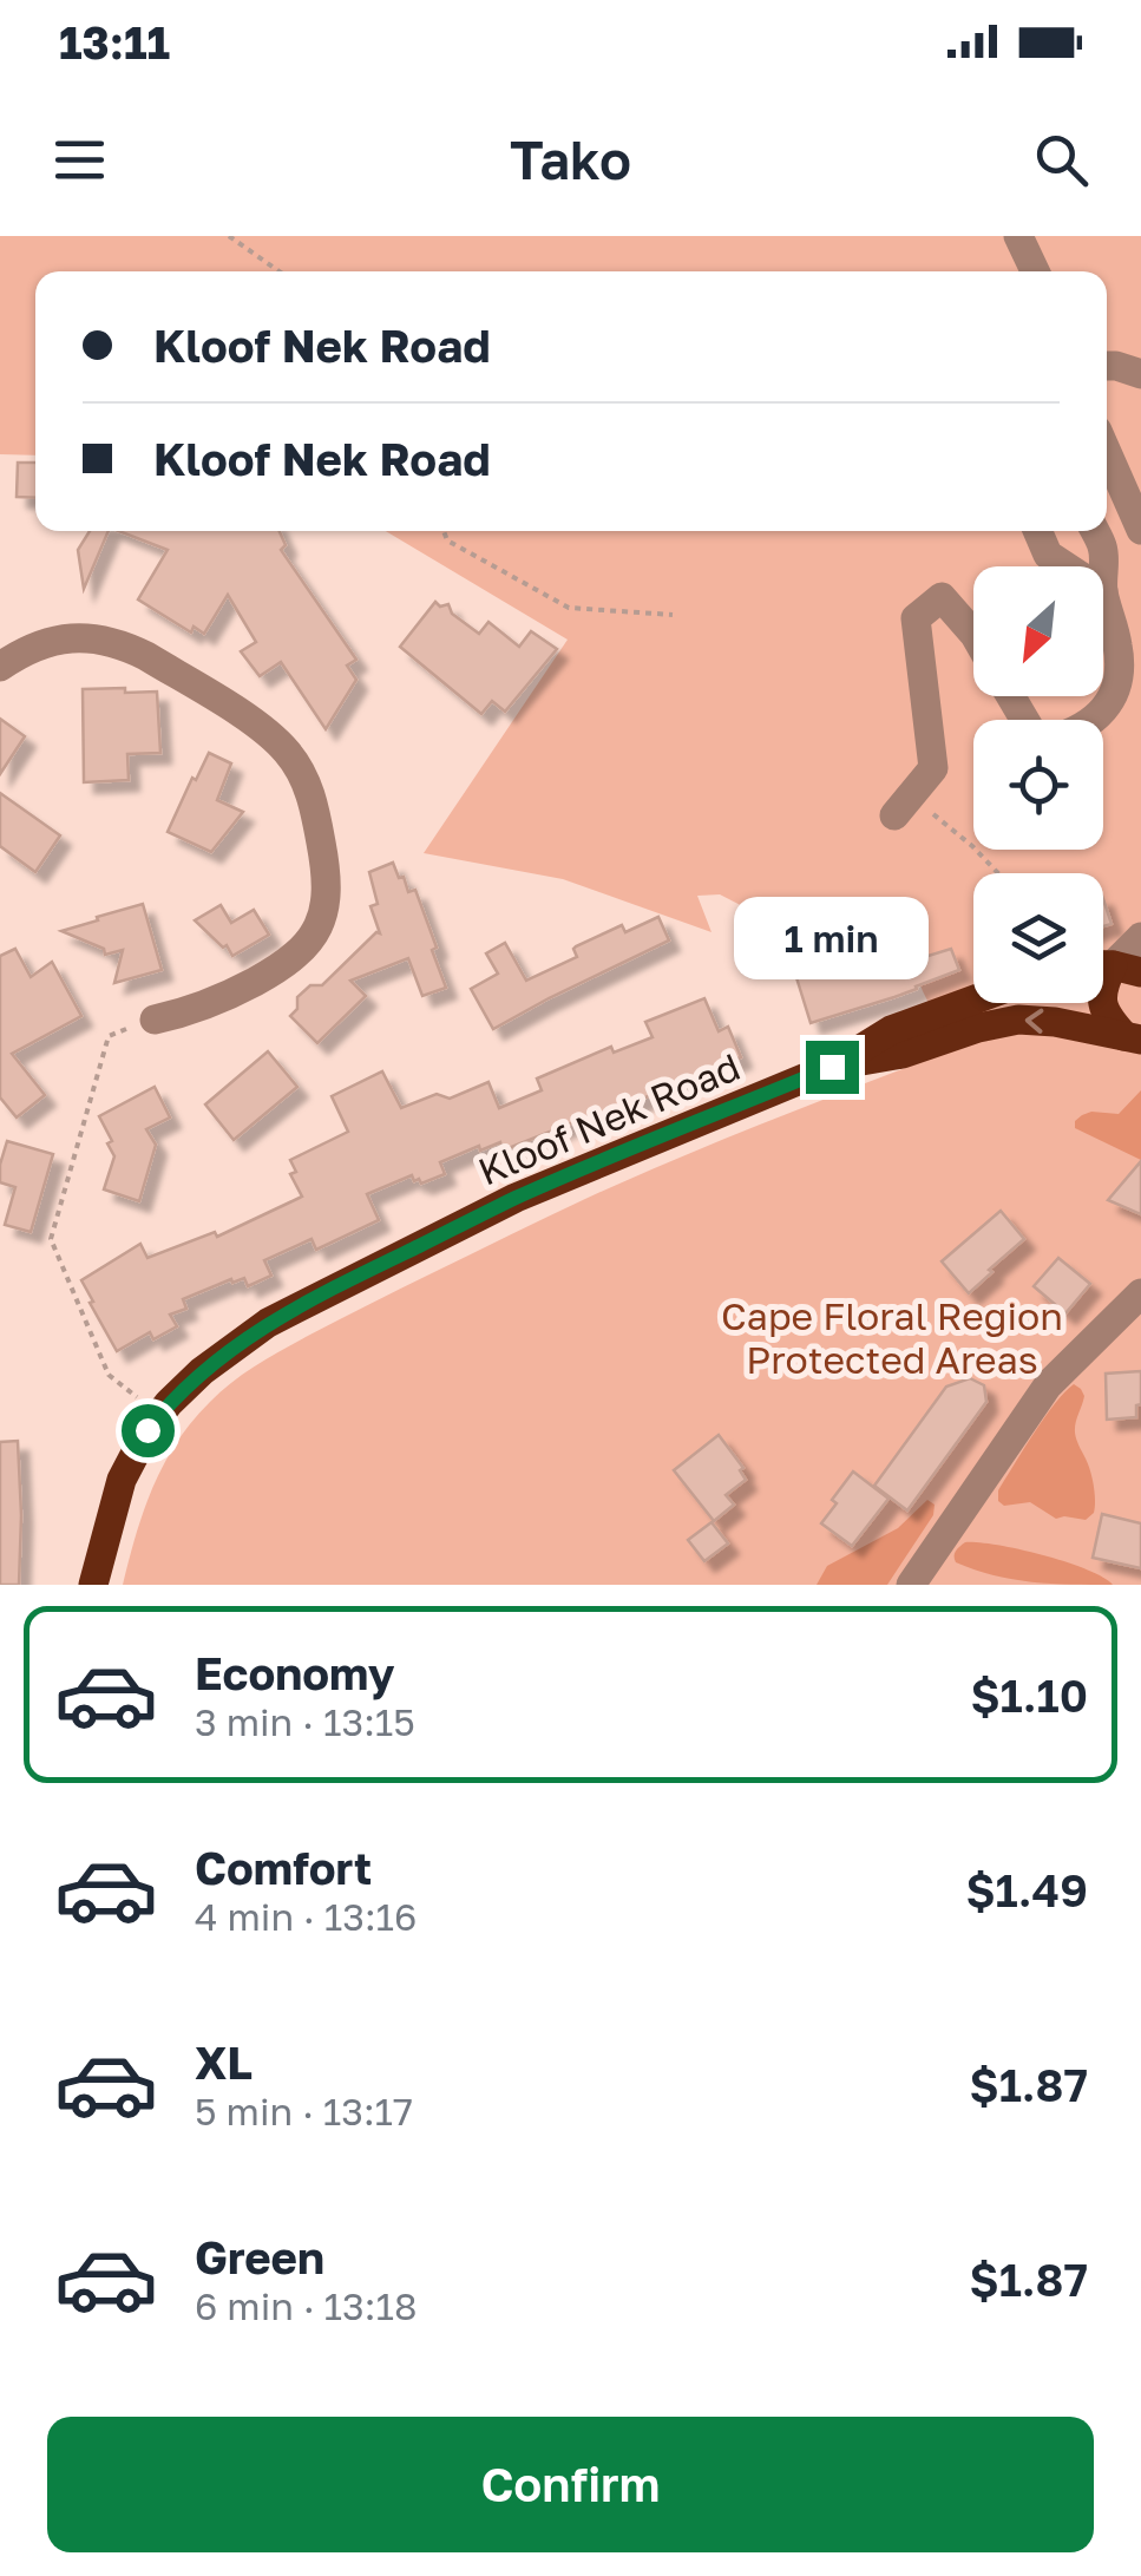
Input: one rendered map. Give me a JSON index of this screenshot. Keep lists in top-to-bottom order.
{
  "streets": {
    "main road": ["Kloof Nek Road"]
  },
  "parks": ["Cape Floral Region Protected Areas"],
  "north": "bottom left",
  "page": {
    "status": "13:11",
    "header": "Tako",
    "banner": ["Kloof Nek Road", "Kloof Nek Road"],
    "bubble": "1 min",
    "list": [
      {
        "name": "Economy",
        "note": "3 min · 13:15",
        "value": "$1.10"
      },
      {
        "name": "Comfort",
        "note": "4 min · 13:16",
        "value": "$1.49"
      },
      {
        "name": "XL",
        "note": "5 min · 13:17",
        "value": "$1.87"
      },
      {
        "name": "Green",
        "note": "6 min · 13:18",
        "value": "$1.87"
      }
    ],
    "buttons": "Confirm"
  }
}
